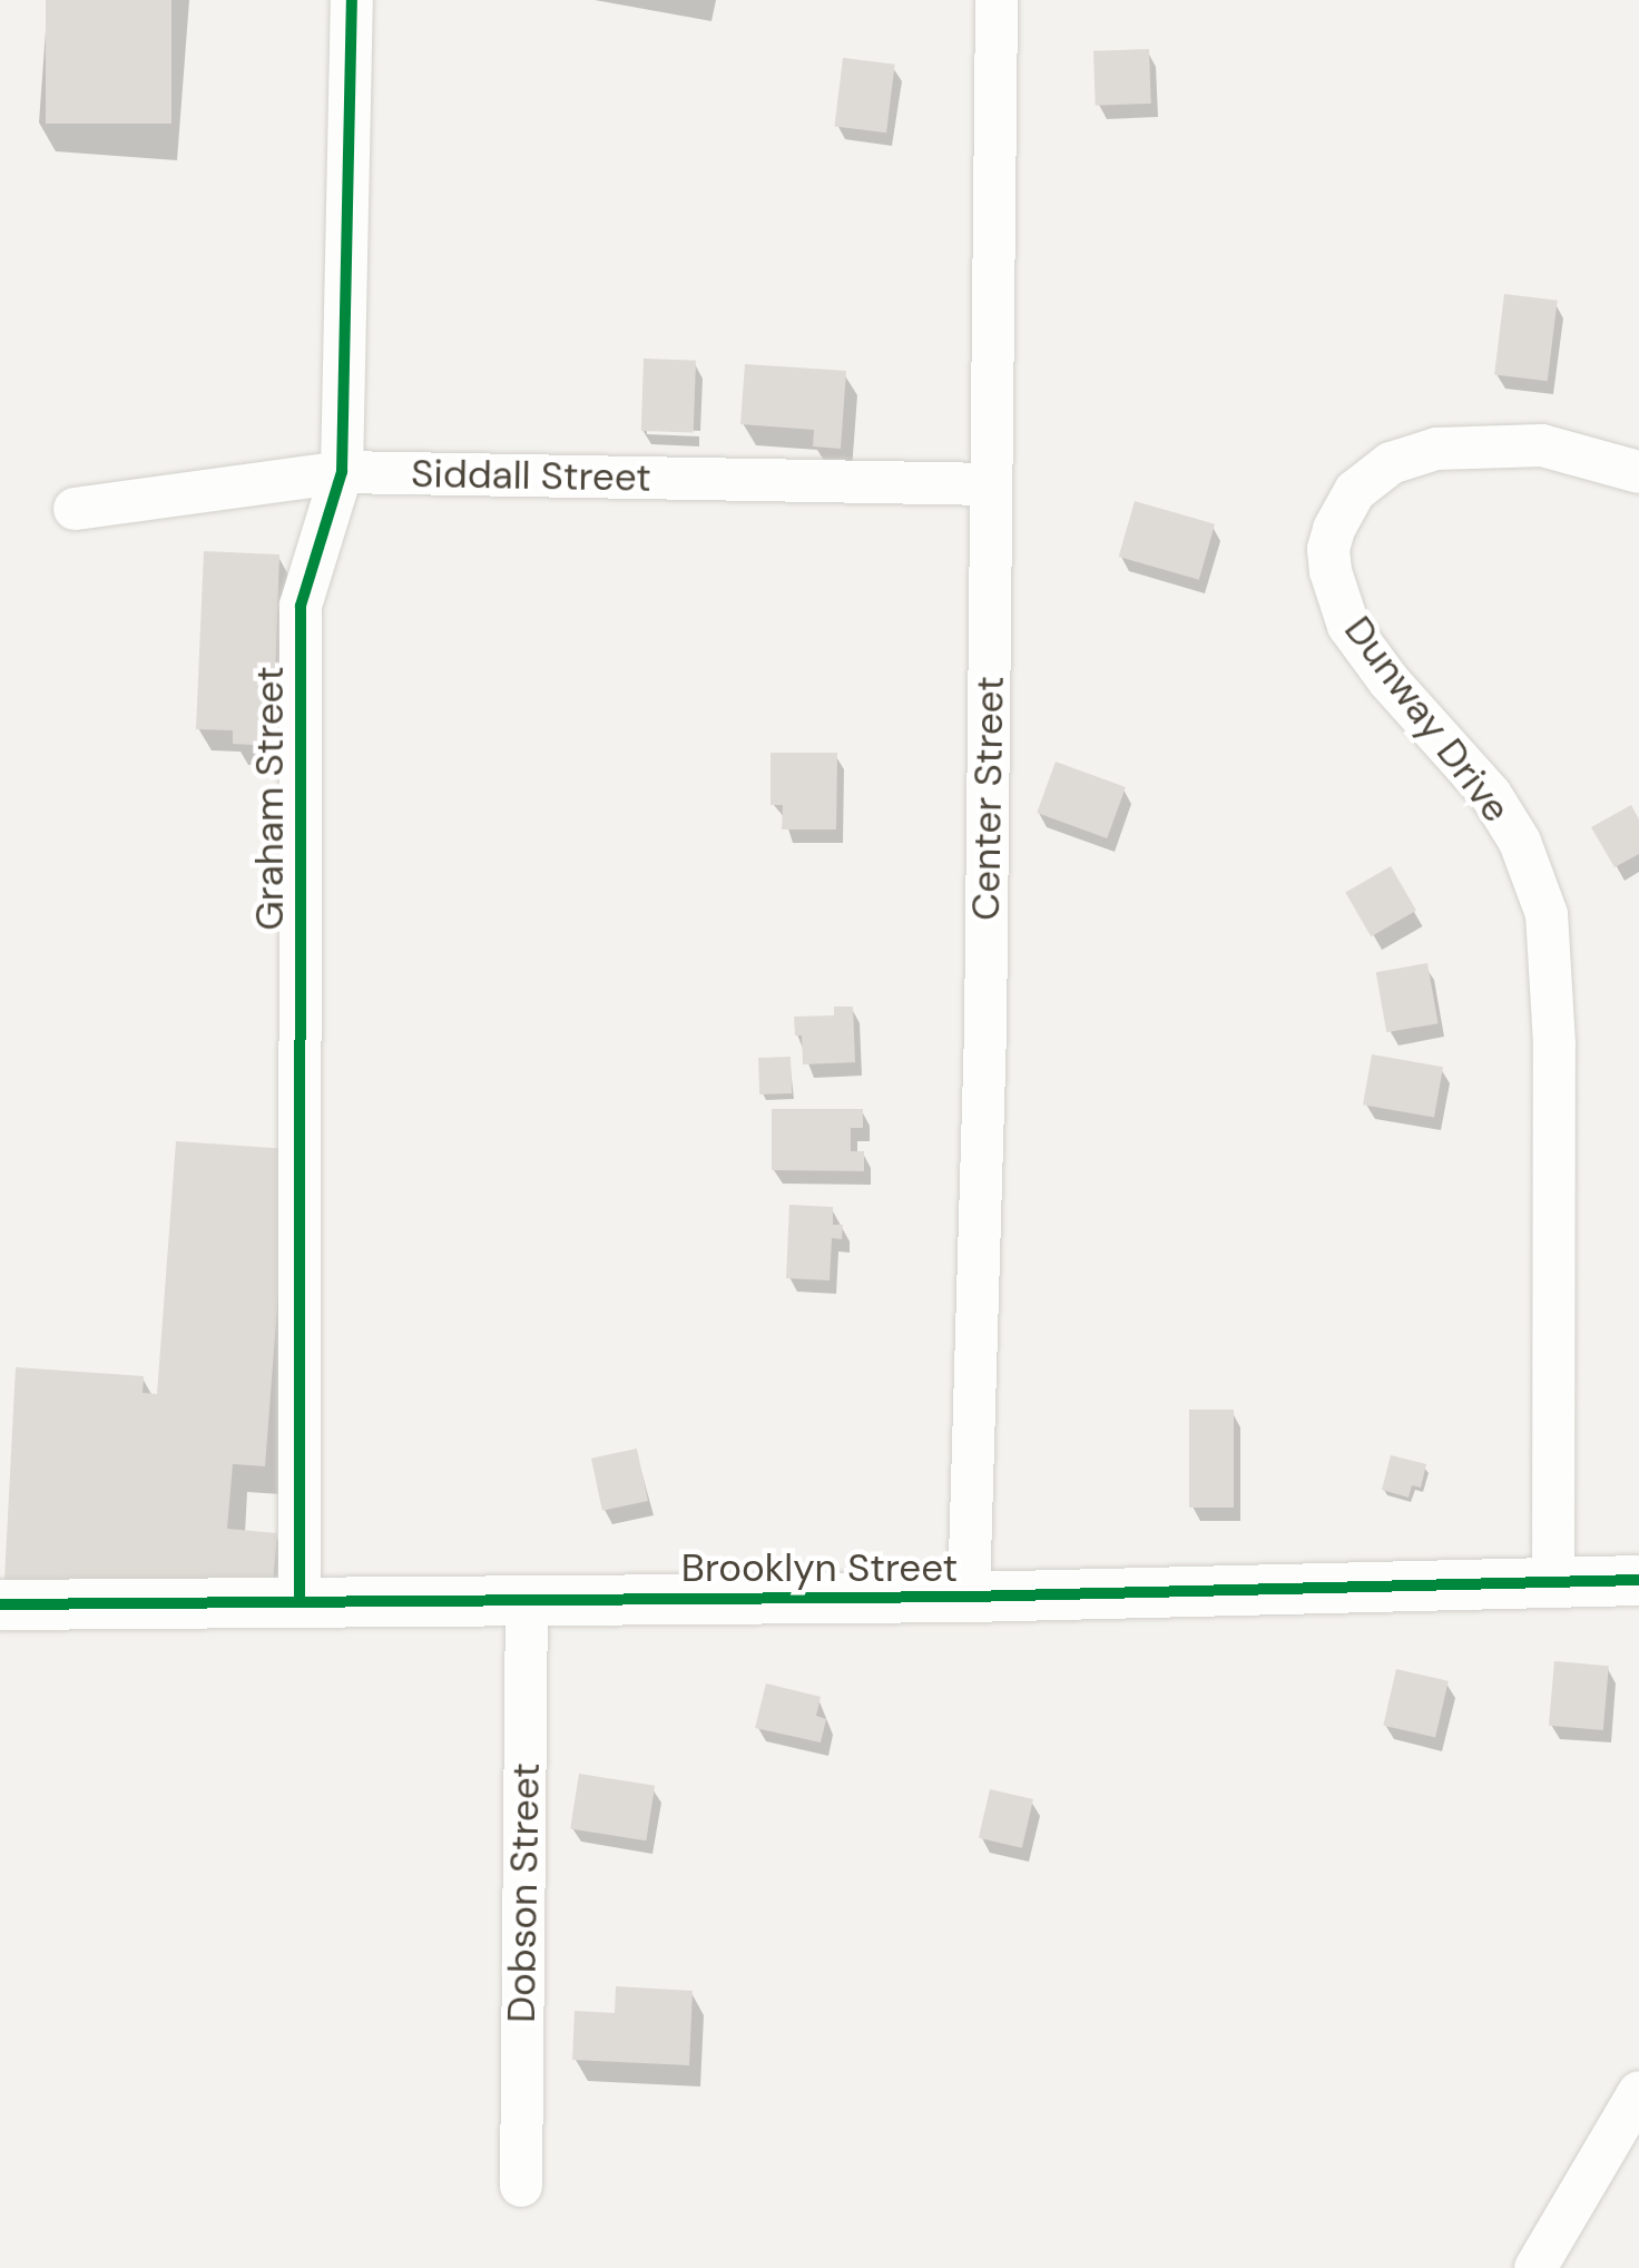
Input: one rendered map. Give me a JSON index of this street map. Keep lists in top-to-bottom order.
{
  "streets": {
    "street": [
      "Siddall Street",
      "Dunway Drive",
      "Graham Street",
      "Center Street",
      "Brooklyn Street",
      "Dobson Street"
    ]
  },
  "crossings": [
    ["Siddall Street", "Graham Street"],
    ["Siddall Street", "Center Street"],
    ["Dunway Drive", "Brooklyn Street"],
    ["Graham Street", "Brooklyn Street"],
    ["Center Street", "Brooklyn Street"],
    ["Brooklyn Street", "Dobson Street"]
  ]
}
